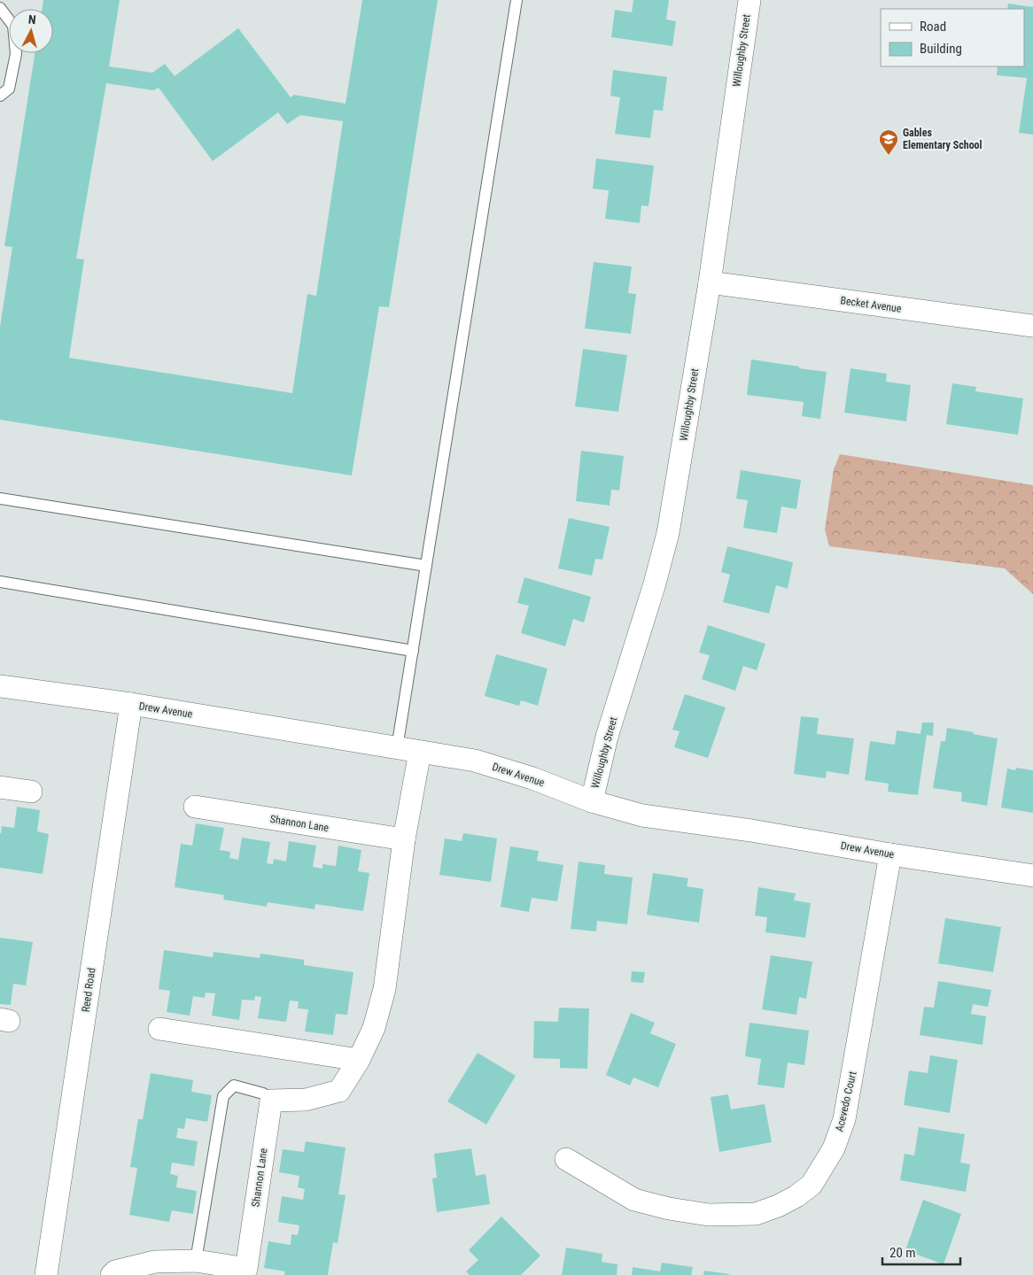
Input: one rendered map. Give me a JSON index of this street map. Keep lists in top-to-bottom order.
{
  "streets": {
    "street": [
      "Willoughby Street",
      "Becket Avenue",
      "Drew Avenue",
      "Shannon Lane",
      "Reed Road",
      "Acevedo Court"
    ]
  },
  "crossings": [
    ["Willoughby Street", "Becket Avenue"],
    ["Willoughby Street", "Drew Avenue"],
    ["Drew Avenue", "Reed Road"],
    ["Drew Avenue", "Acevedo Court"]
  ],
  "places": {
    "school or university": ["Gables Elementary School"]
  },
  "legend": ["Road", "Building"],
  "scale_bar": "20 m",
  "north": "top"
}
